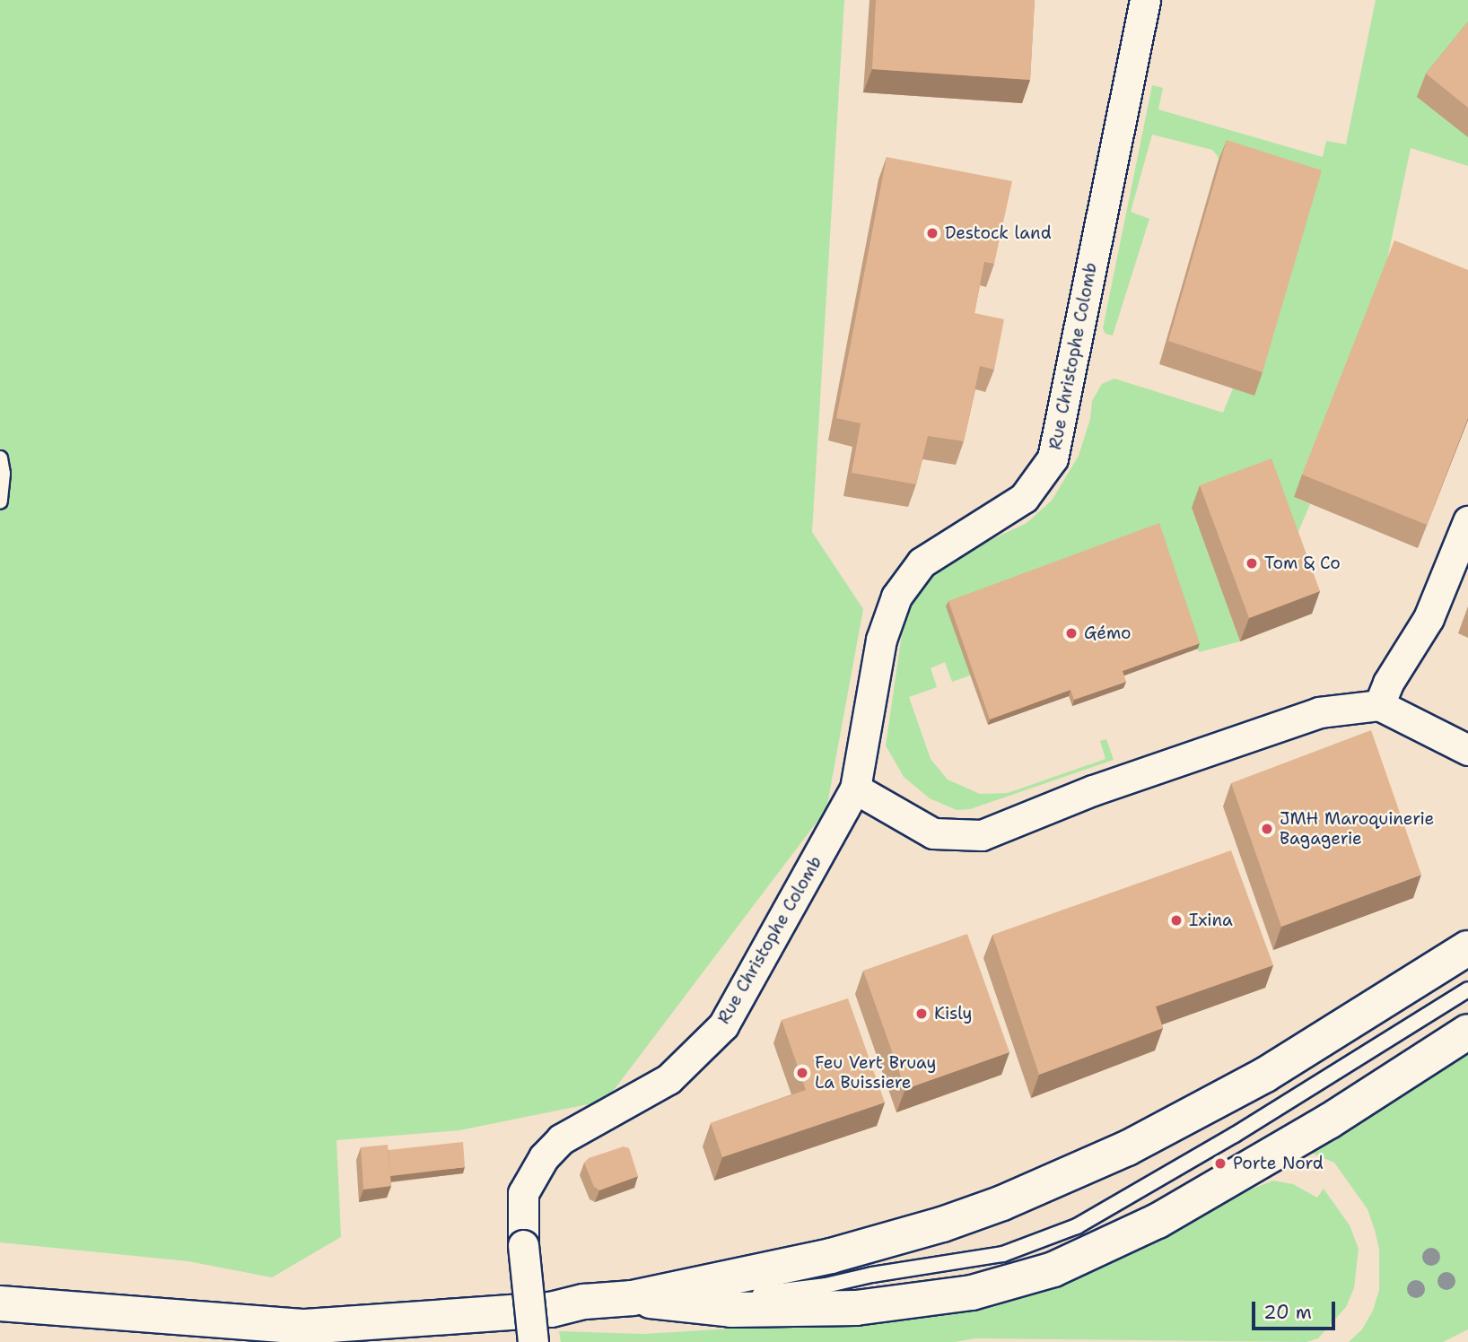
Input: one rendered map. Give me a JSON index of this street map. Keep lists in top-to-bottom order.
{
  "streets": {
    "street": ["Rue Christophe Colomb"]
  },
  "places": [
    "Destock land",
    "Tom & Co",
    "Gémo",
    "JMH Maroquinerie Bagagerie",
    "Ixina",
    "Kisly",
    "Feu Vert Bruay La Buissiere",
    "Porte Nord"
  ],
  "scale_bar": "20 m"
}
